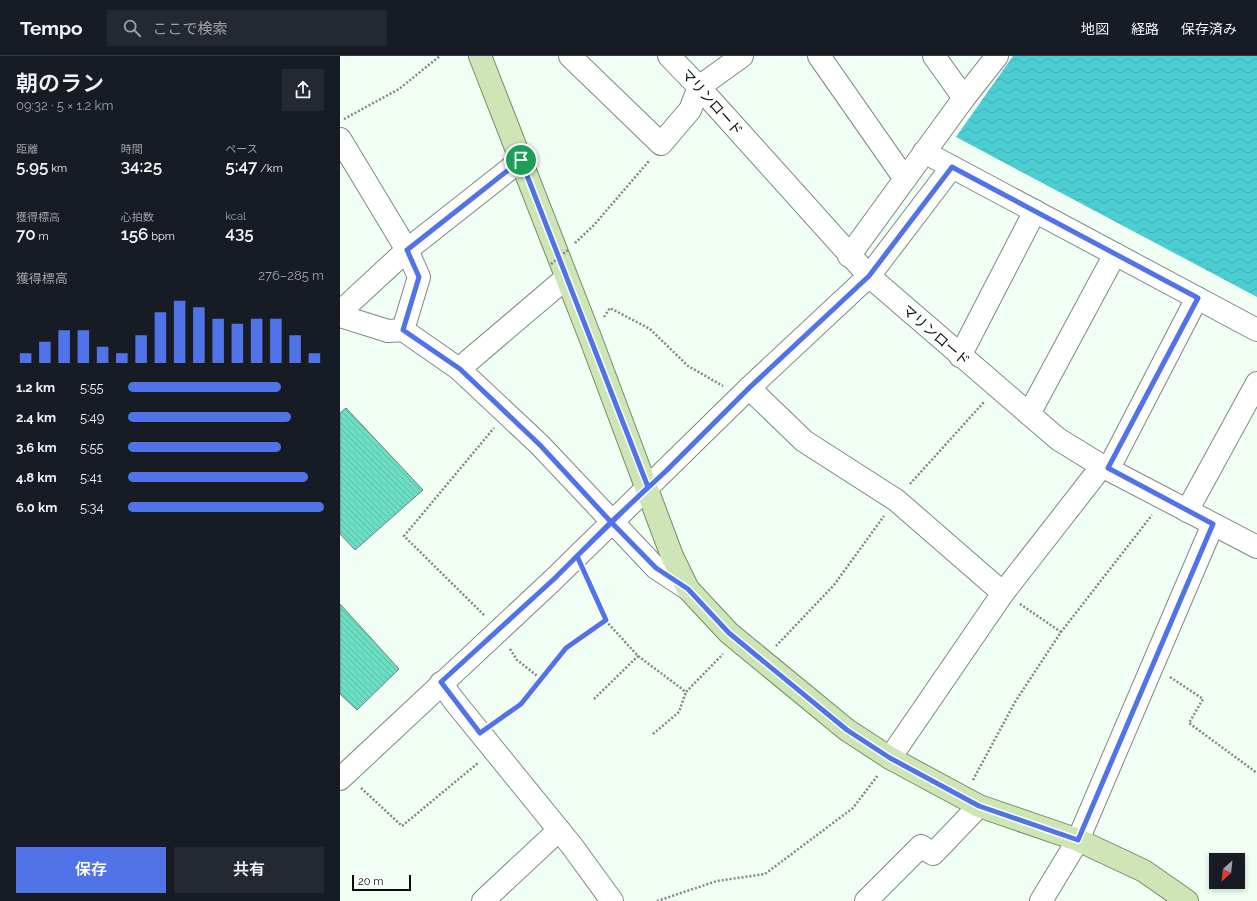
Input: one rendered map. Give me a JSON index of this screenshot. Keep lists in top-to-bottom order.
{
  "streets": {
    "street": ["マリンロード"]
  },
  "scale_bar": "20 m",
  "north": "bottom left",
  "page": {
    "header": "Tempo",
    "search": "ここで検索",
    "nav": ["地図", "経路", "保存済み"],
    "heading": ["朝のラン", "09:32 · 5 × 1.2 km"],
    "stats": [
      ["距離", "5.95 km"],
      ["時間", "34:25"],
      ["ペース", "5:47 /km"],
      ["獲得標高", "70 m"],
      ["心拍数", "156 bpm"],
      ["kcal", "435"]
    ],
    "chart": ["獲得標高", "276–285 m"],
    "list": [
      {
        "name": "1.2 km",
        "note": "5:55"
      },
      {
        "name": "2.4 km",
        "note": "5:49"
      },
      {
        "name": "3.6 km",
        "note": "5:55"
      },
      {
        "name": "4.8 km",
        "note": "5:41"
      },
      {
        "name": "6.0 km",
        "note": "5:34"
      }
    ],
    "buttons": ["保存", "共有"],
    "scale": "20 m"
  }
}
